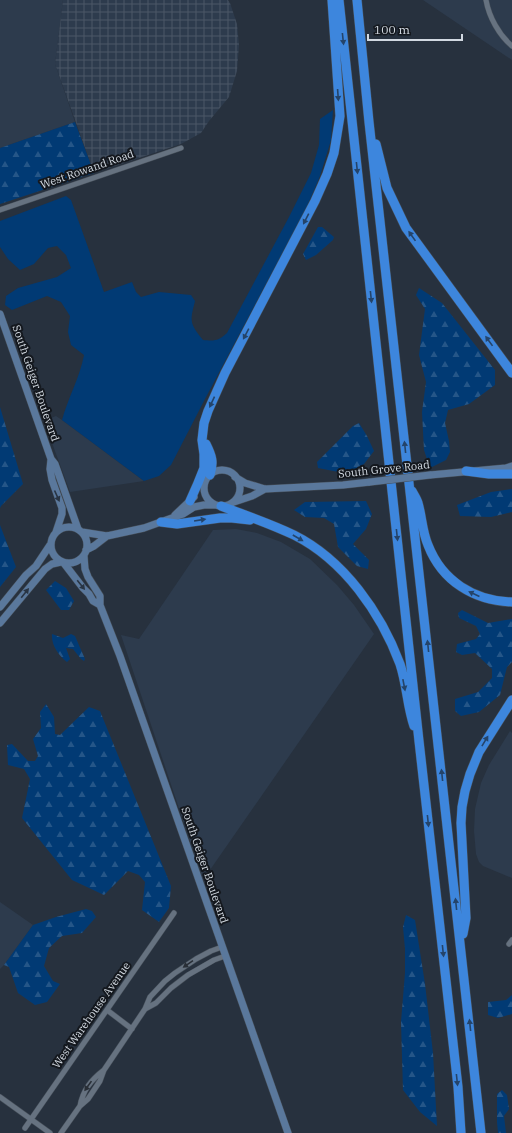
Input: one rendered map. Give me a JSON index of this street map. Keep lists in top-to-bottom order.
{
  "streets": {
    "street": [
      "West Rowand Road",
      "South Geiger Boulevard",
      "South Grove Road",
      "West Warehouse Avenue"
    ]
  },
  "scale_bar": "100 m"
}
